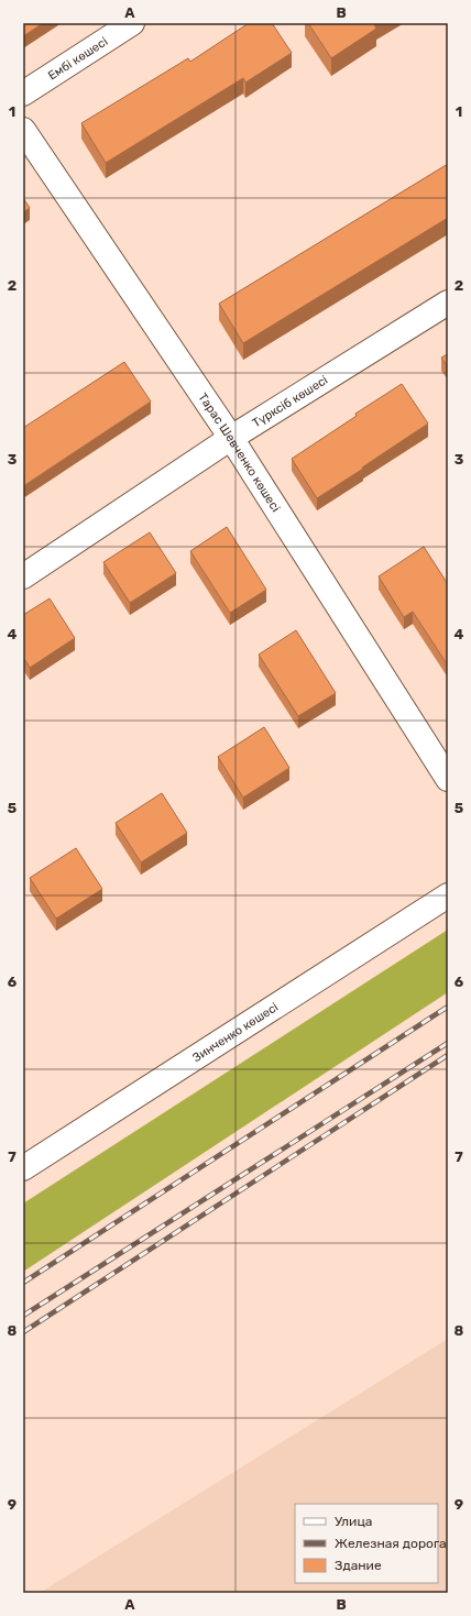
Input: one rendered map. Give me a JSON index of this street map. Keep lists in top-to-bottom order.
{
  "streets": {
    "street": [
      "Ембі көшесі",
      "Түрксіб көшесі",
      "Тарас Шевченко көшесі",
      "Зинченко көшесі"
    ]
  },
  "crossings": [
    ["Түрксіб көшесі", "Тарас Шевченко көшесі"]
  ],
  "legend": ["Улица", "Железная дорога", "Здание"],
  "grid": {
    "columns": ["A", "B"],
    "rows": [
      "1",
      "2",
      "3",
      "4",
      "5",
      "6",
      "7",
      "8",
      "9"
    ]
  }
}
